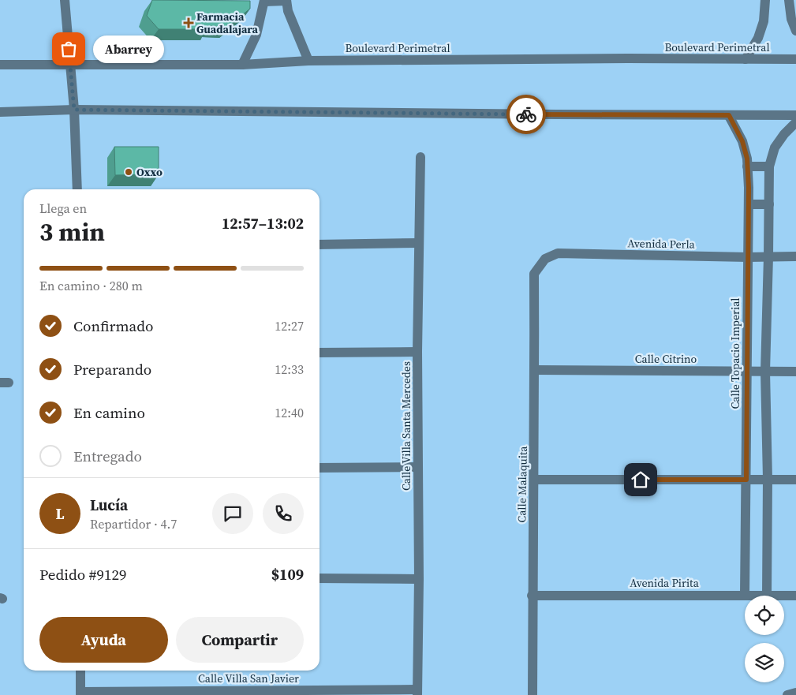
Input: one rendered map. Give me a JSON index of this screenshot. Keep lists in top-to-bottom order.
{
  "streets": {
    "street": [
      "Boulevard Perimetral",
      "Avenida Perla",
      "Calle Topacio Imperial",
      "Calle Citrino",
      "Calle Villa Santa Mercedes",
      "Calle Malaquita",
      "Avenida Pirita",
      "Calle Villa San Javier"
    ]
  },
  "crossings": [
    ["Avenida Perla", "Calle Topacio Imperial"],
    ["Avenida Perla", "Calle Malaquita"],
    ["Calle Topacio Imperial", "Calle Citrino"],
    ["Calle Topacio Imperial", "Avenida Pirita"],
    ["Calle Citrino", "Calle Malaquita"],
    ["Calle Villa Santa Mercedes", "Calle Villa San Javier"],
    ["Calle Malaquita", "Avenida Pirita"]
  ],
  "places": {
    "health": ["Farmacia Guadalajara"],
    "other": ["Abarrey", "Oxxo"]
  },
  "page": {
    "bubble": "Abarrey",
    "heading": ["3 min", "Llega en", "12:57–13:02"],
    "panel": [
      "Lucía",
      "Repartidor · 4.7",
      "Pedido #9129",
      "$109"
    ],
    "bar": "En camino · 280 m",
    "list": [
      ["Confirmado", "12:27"],
      ["Preparando", "12:33"],
      ["En camino", "12:40"],
      "Entregado"
    ],
    "round": "L",
    "buttons": ["Ayuda", "Compartir"]
  }
}
